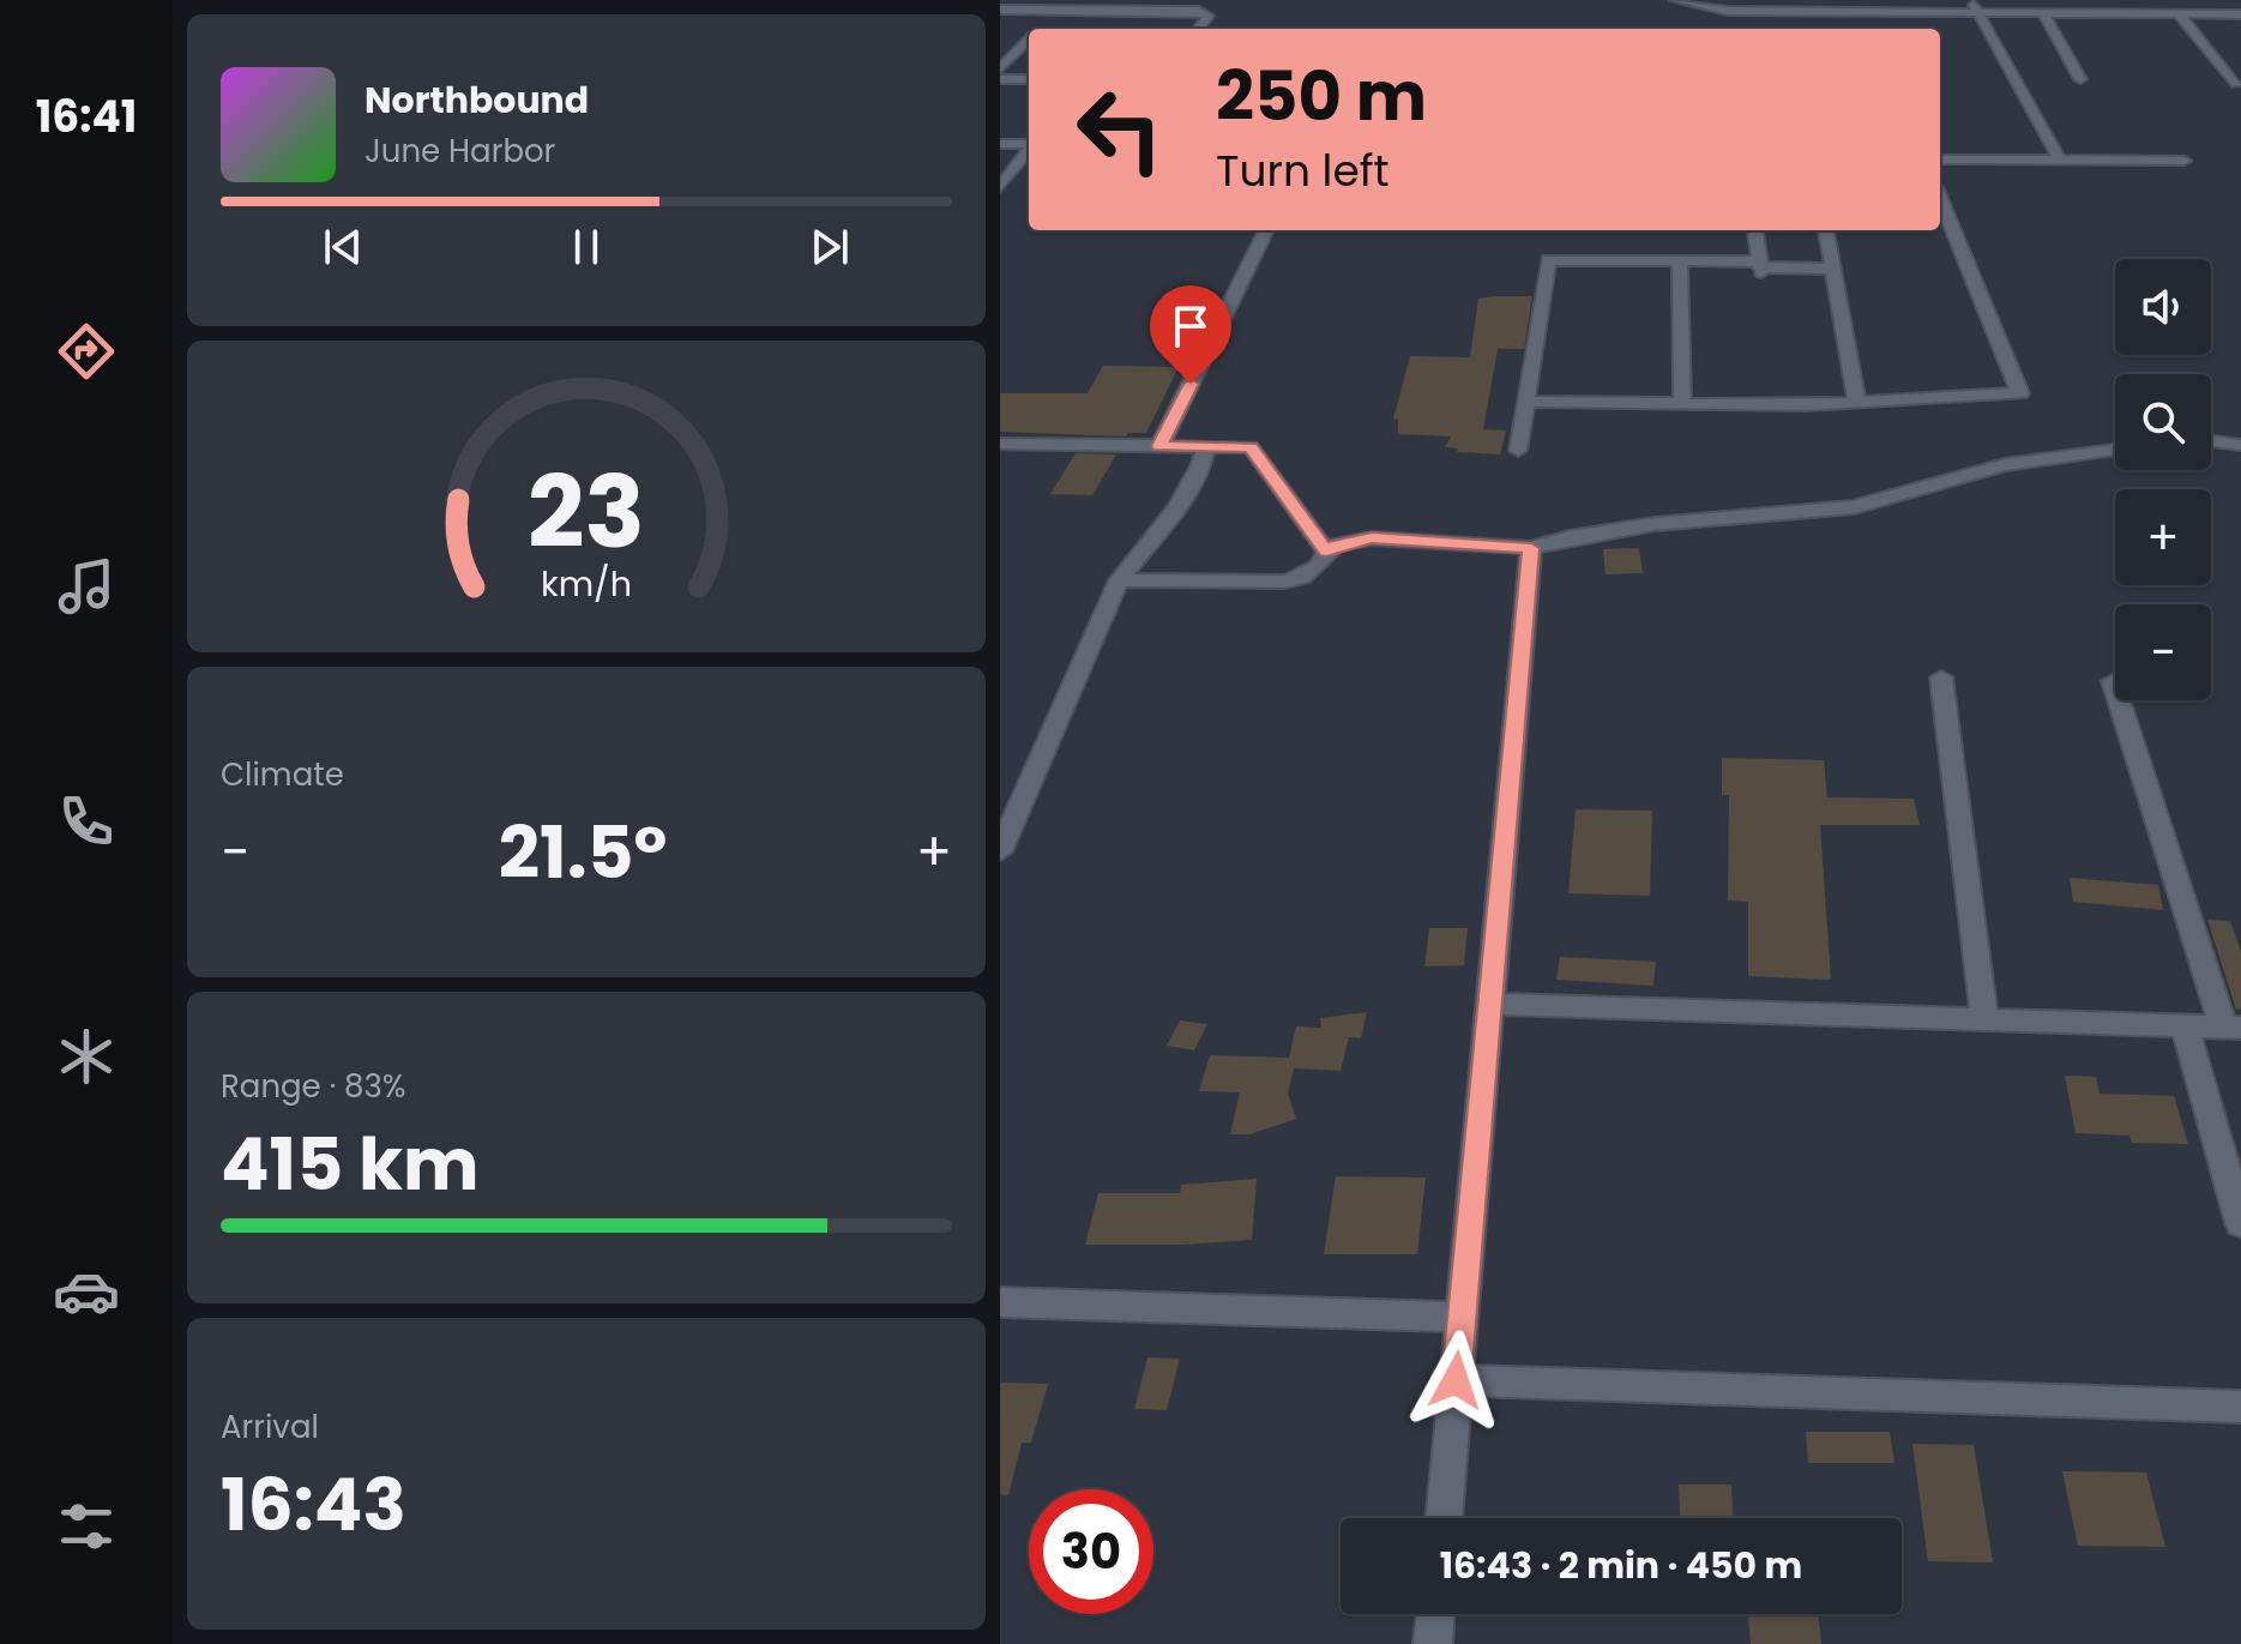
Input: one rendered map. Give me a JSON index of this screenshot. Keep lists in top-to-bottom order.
{
  "page": {
    "tabs": "16:41",
    "turn": ["250 m", "Turn left"],
    "song": ["Northbound", "June Harbor"],
    "map_buttons": ["+", "−"],
    "tile": [
      "Climate",
      ["Range · 83%", "415 km"],
      ["Arrival", "16:43"]
    ],
    "heat": ["−", "21.5°", "+"],
    "limit": "30",
    "trip": "16:43 · 2 min · 450 m",
    "gauge": ["23", "km/h"]
  }
}
